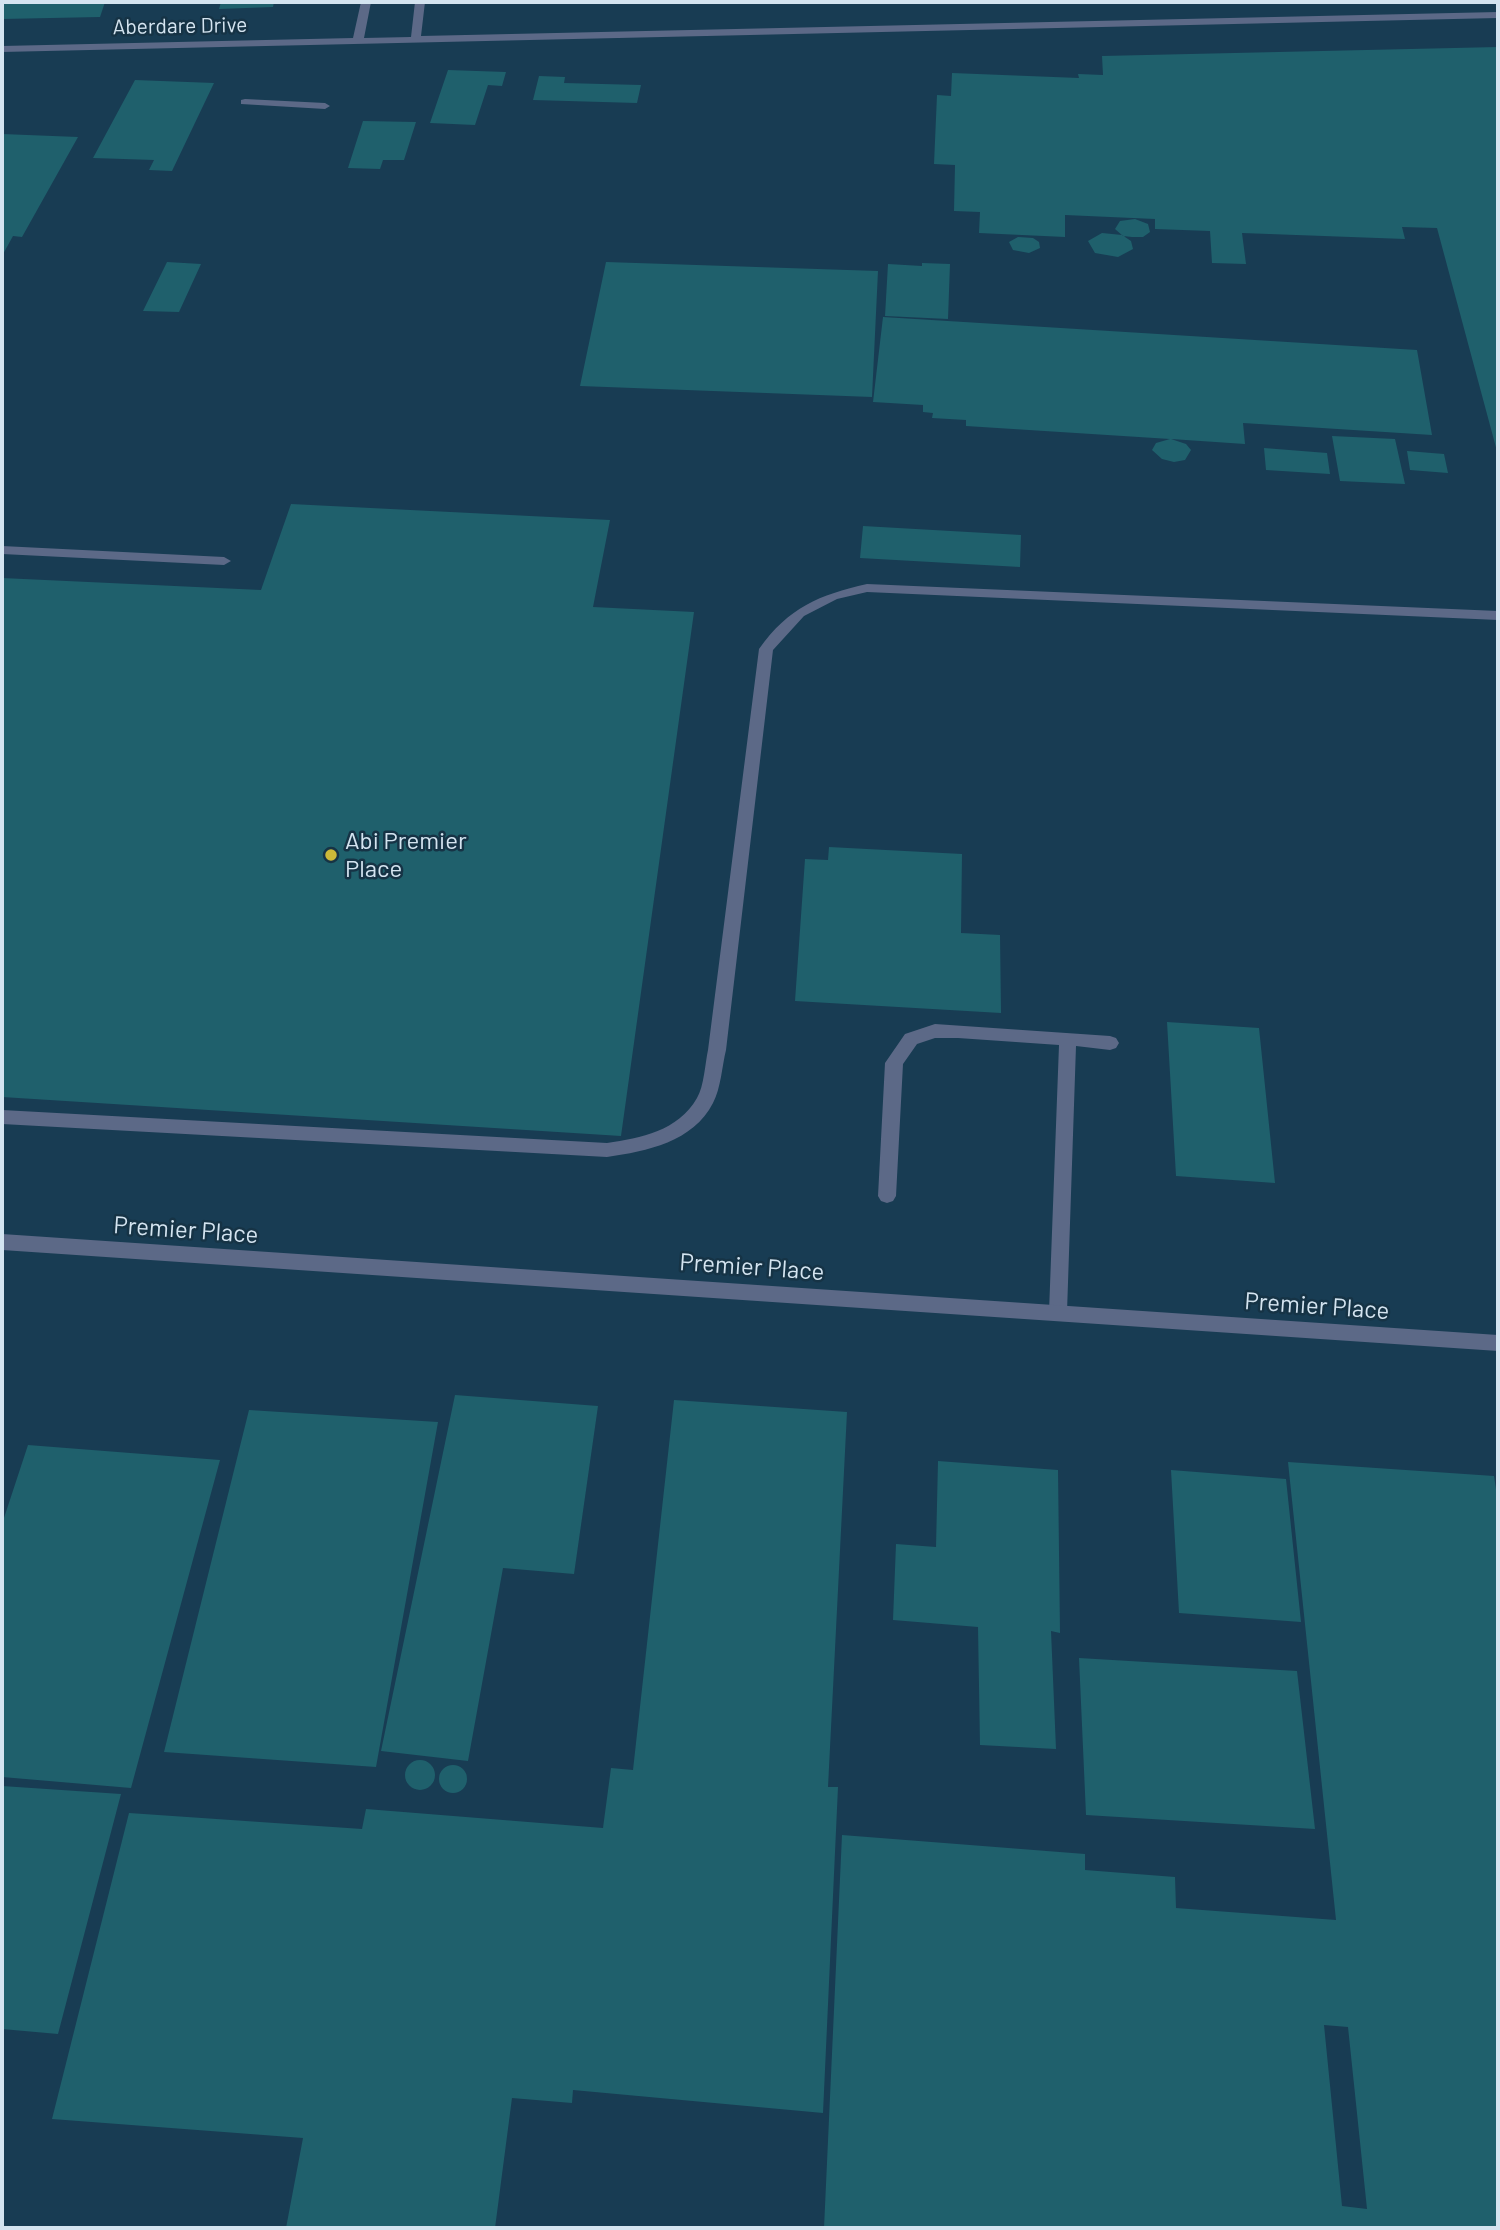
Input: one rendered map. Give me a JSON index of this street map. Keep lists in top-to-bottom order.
{
  "streets": {
    "street": ["Aberdare Drive", "Premier Place"]
  },
  "places": ["Abi Premier Place"]
}
